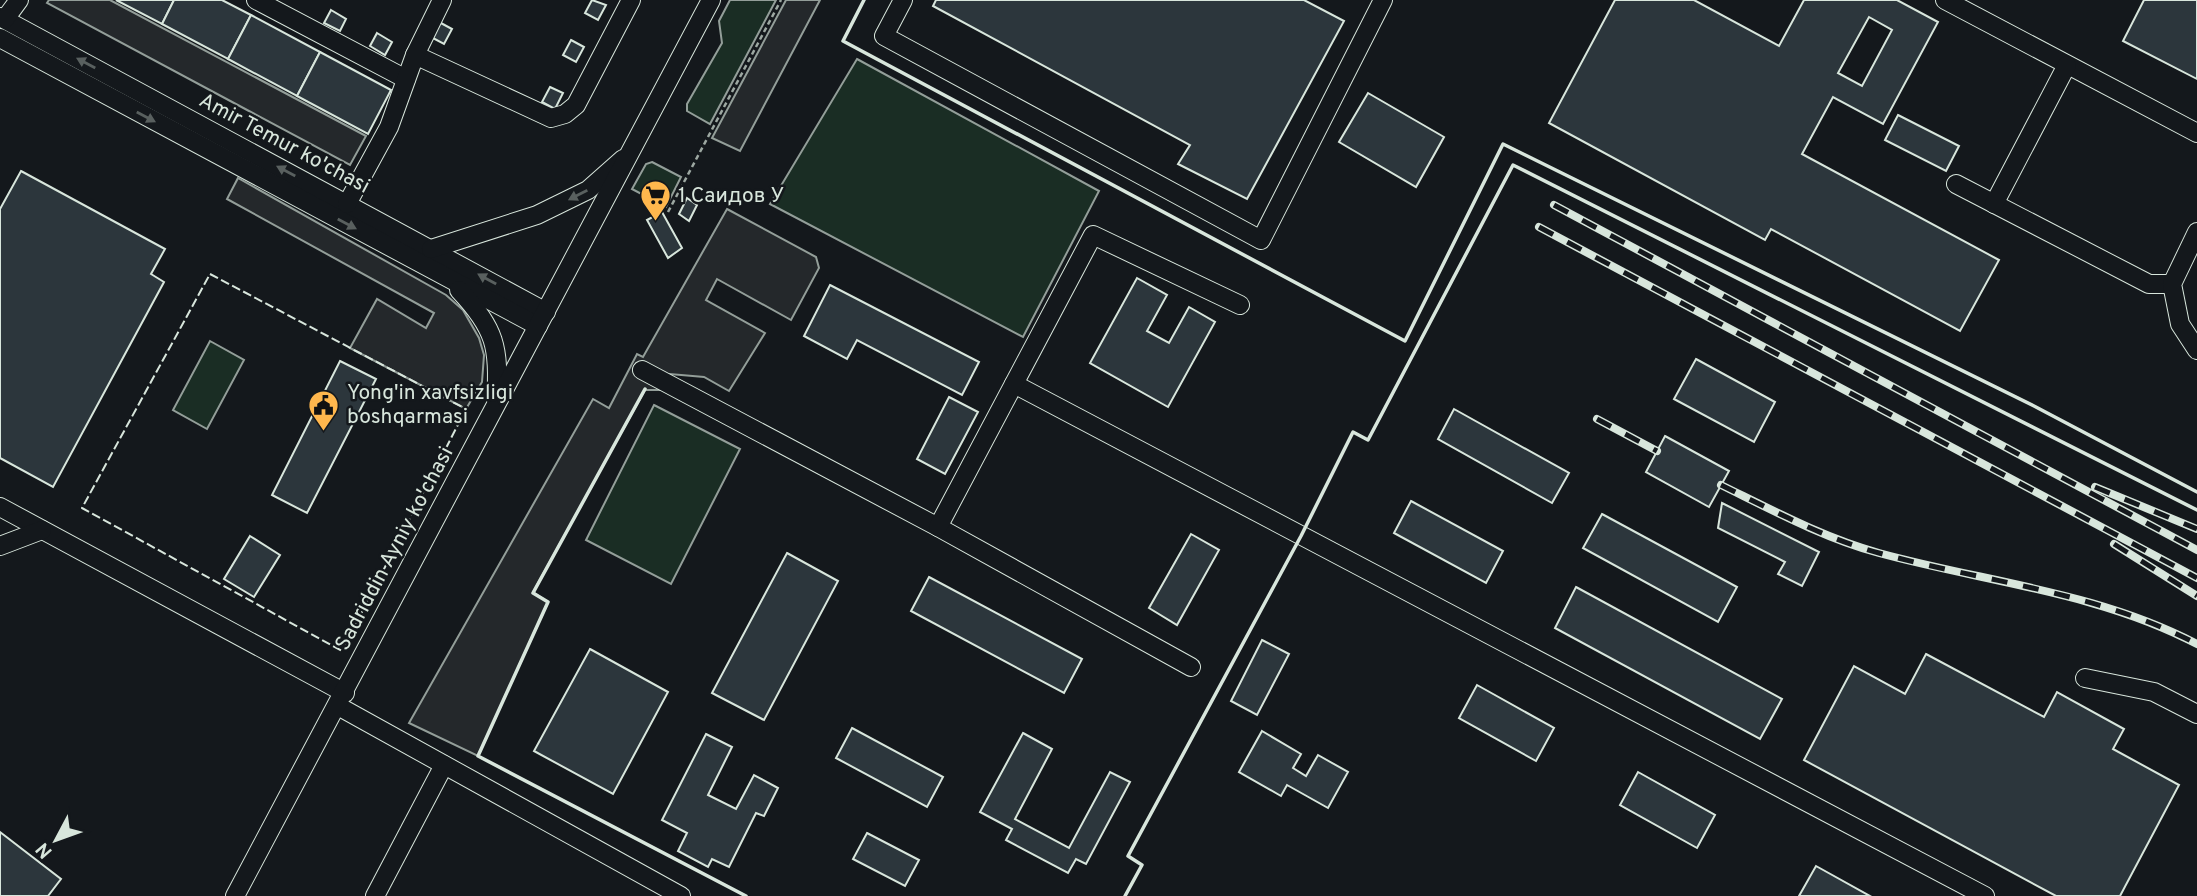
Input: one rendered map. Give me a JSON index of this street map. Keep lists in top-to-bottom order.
{
  "streets": {
    "street": ["Amir Temur ko'chasi", "Sadriddin Ayniy ko'chasi"]
  },
  "crossings": [
    ["Amir Temur ko'chasi", "Sadriddin Ayniy ko'chasi"]
  ],
  "places": {
    "supermarket": ["1 Саидов У"],
    "public building": ["Yong'in xavfsizligi boshqarmasi"]
  },
  "north": "bottom left"
}
